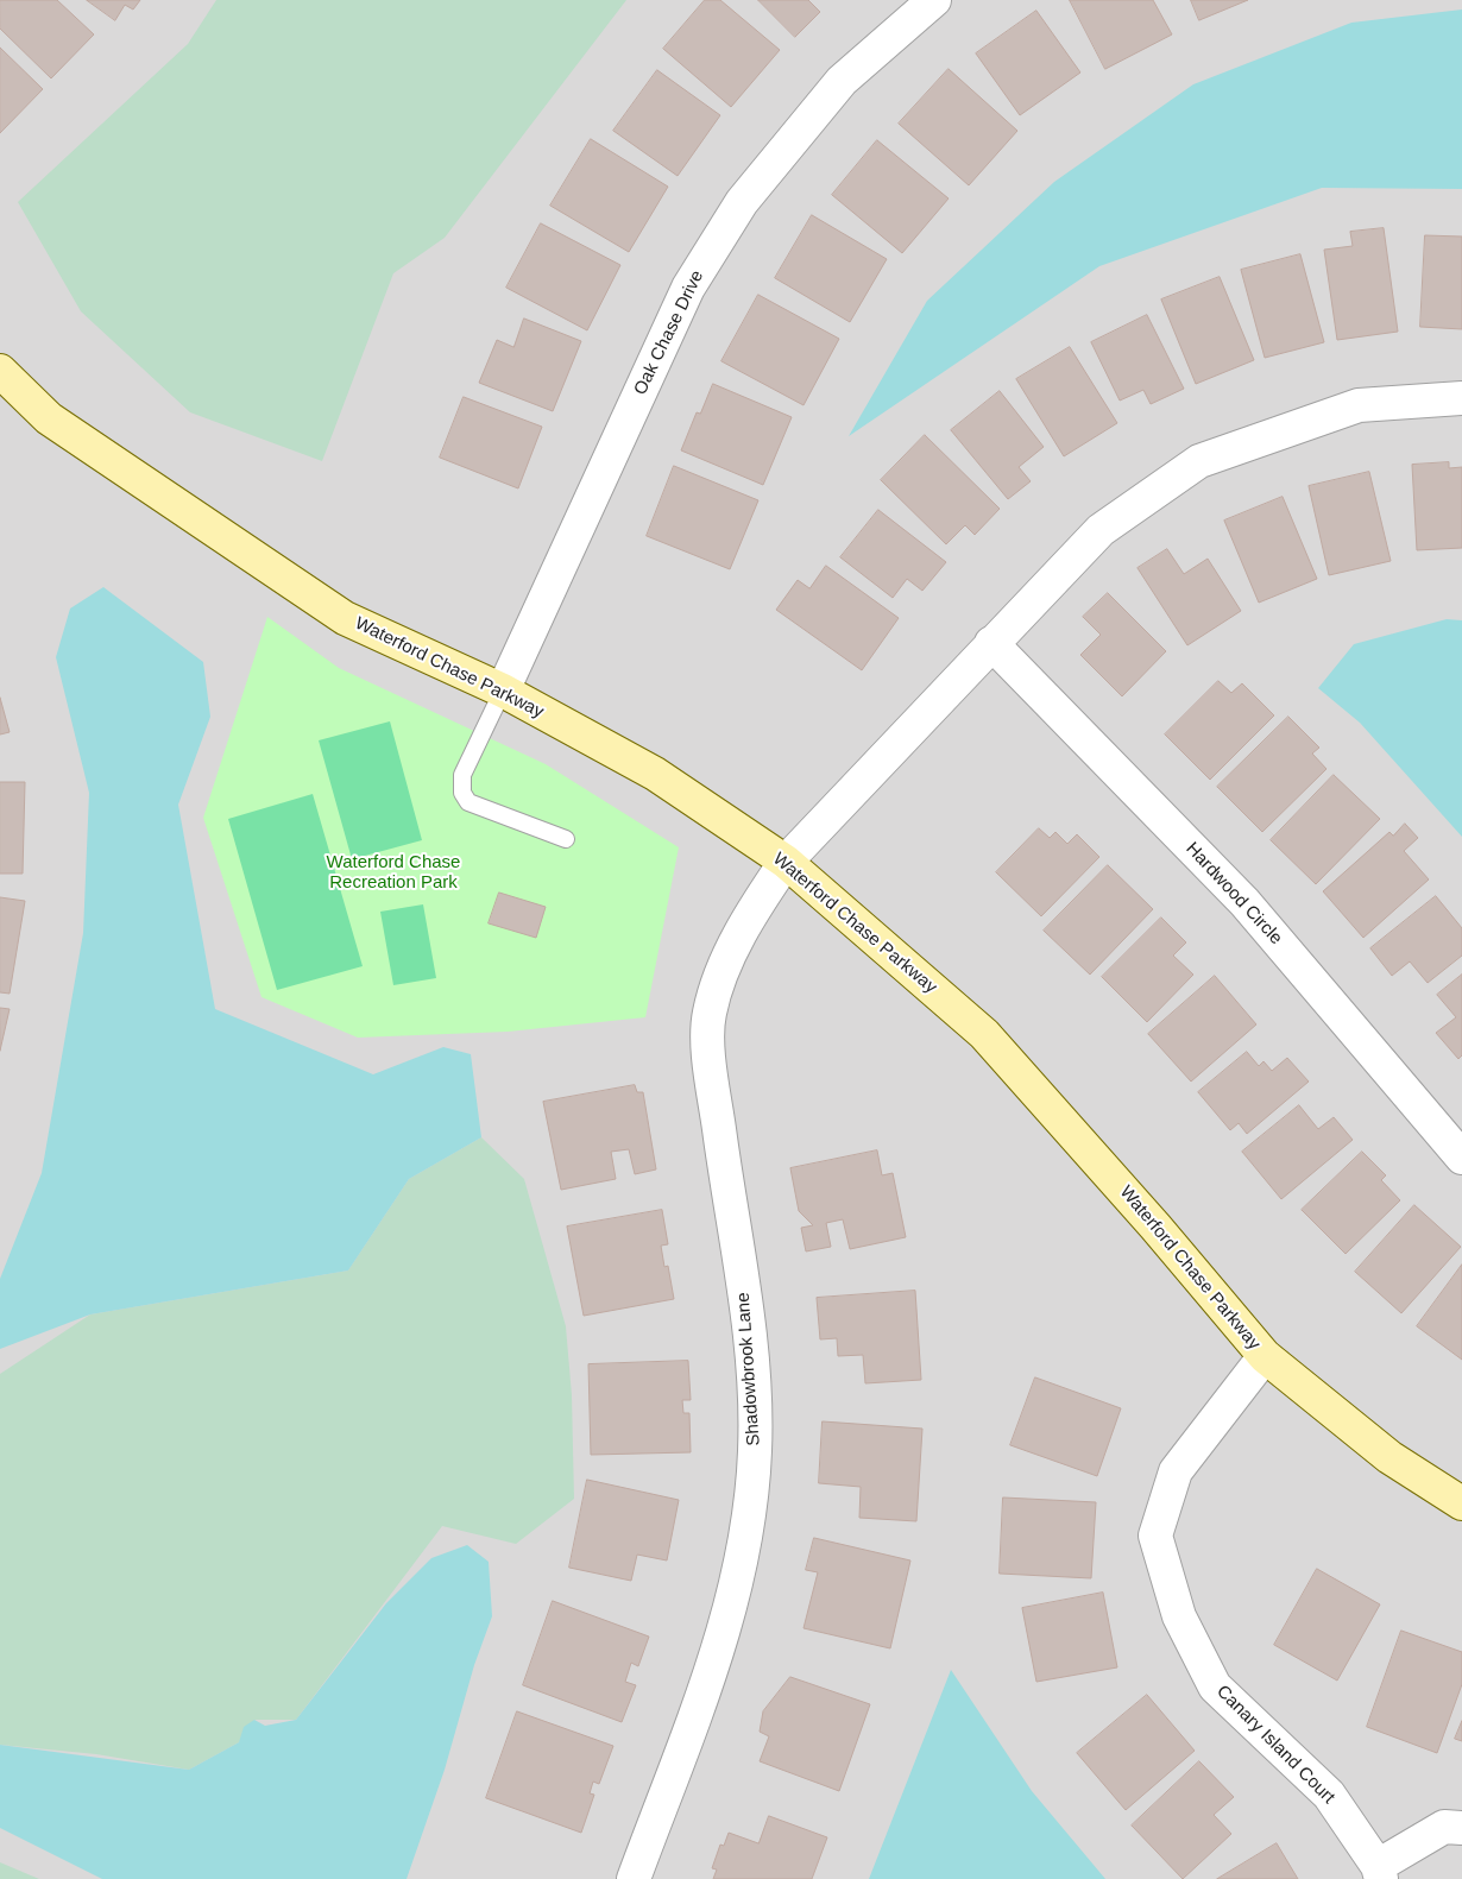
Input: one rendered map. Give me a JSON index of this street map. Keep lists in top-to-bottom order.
{
  "streets": {
    "street": [
      "Oak Chase Drive",
      "Waterford Chase Parkway",
      "Hardwood Circle",
      "Shadowbrook Lane",
      "Canary Island Court"
    ]
  },
  "crossings": [
    ["Oak Chase Drive", "Waterford Chase Parkway"],
    ["Waterford Chase Parkway", "Shadowbrook Lane"],
    ["Waterford Chase Parkway", "Canary Island Court"]
  ],
  "parks": ["Waterford Chase Recreation Park"]
}
